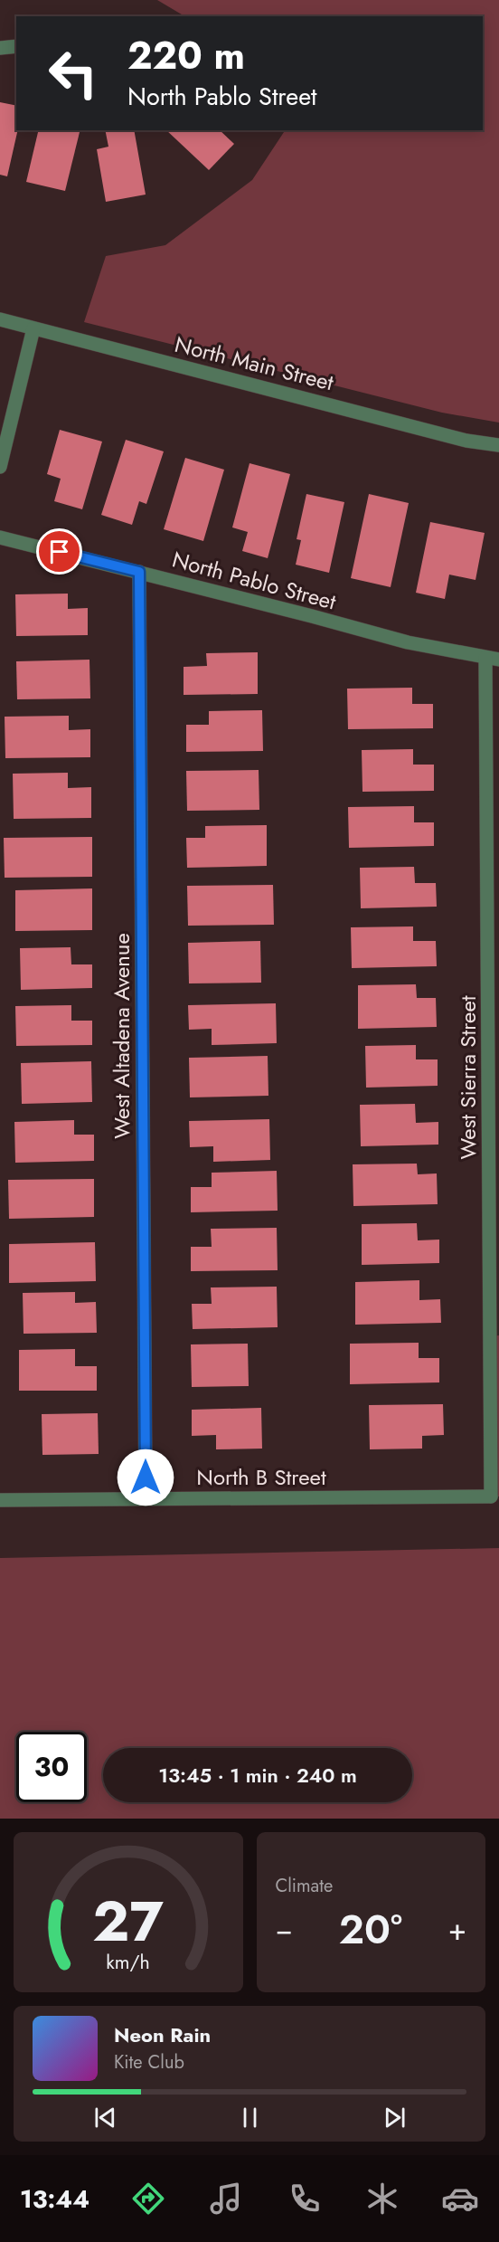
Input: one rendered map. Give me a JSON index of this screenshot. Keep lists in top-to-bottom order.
{
  "streets": {
    "street": [
      "North Main Street",
      "North Pablo Street",
      "West Altadena Avenue",
      "West Sierra Street",
      "North B Street"
    ]
  },
  "crossings": [
    ["North Pablo Street", "West Altadena Avenue"],
    ["North Pablo Street", "West Sierra Street"],
    ["West Altadena Avenue", "North B Street"],
    ["West Sierra Street", "North B Street"]
  ],
  "page": {
    "turn": ["220 m", "North Pablo Street"],
    "limit": "30",
    "trip": "13:45 · 1 min · 240 m",
    "tile": "Climate",
    "heat": ["−", "20°", "+"],
    "song": ["Neon Rain", "Kite Club"],
    "tabs": "13:44",
    "gauge": ["27", "km/h"]
  }
}
